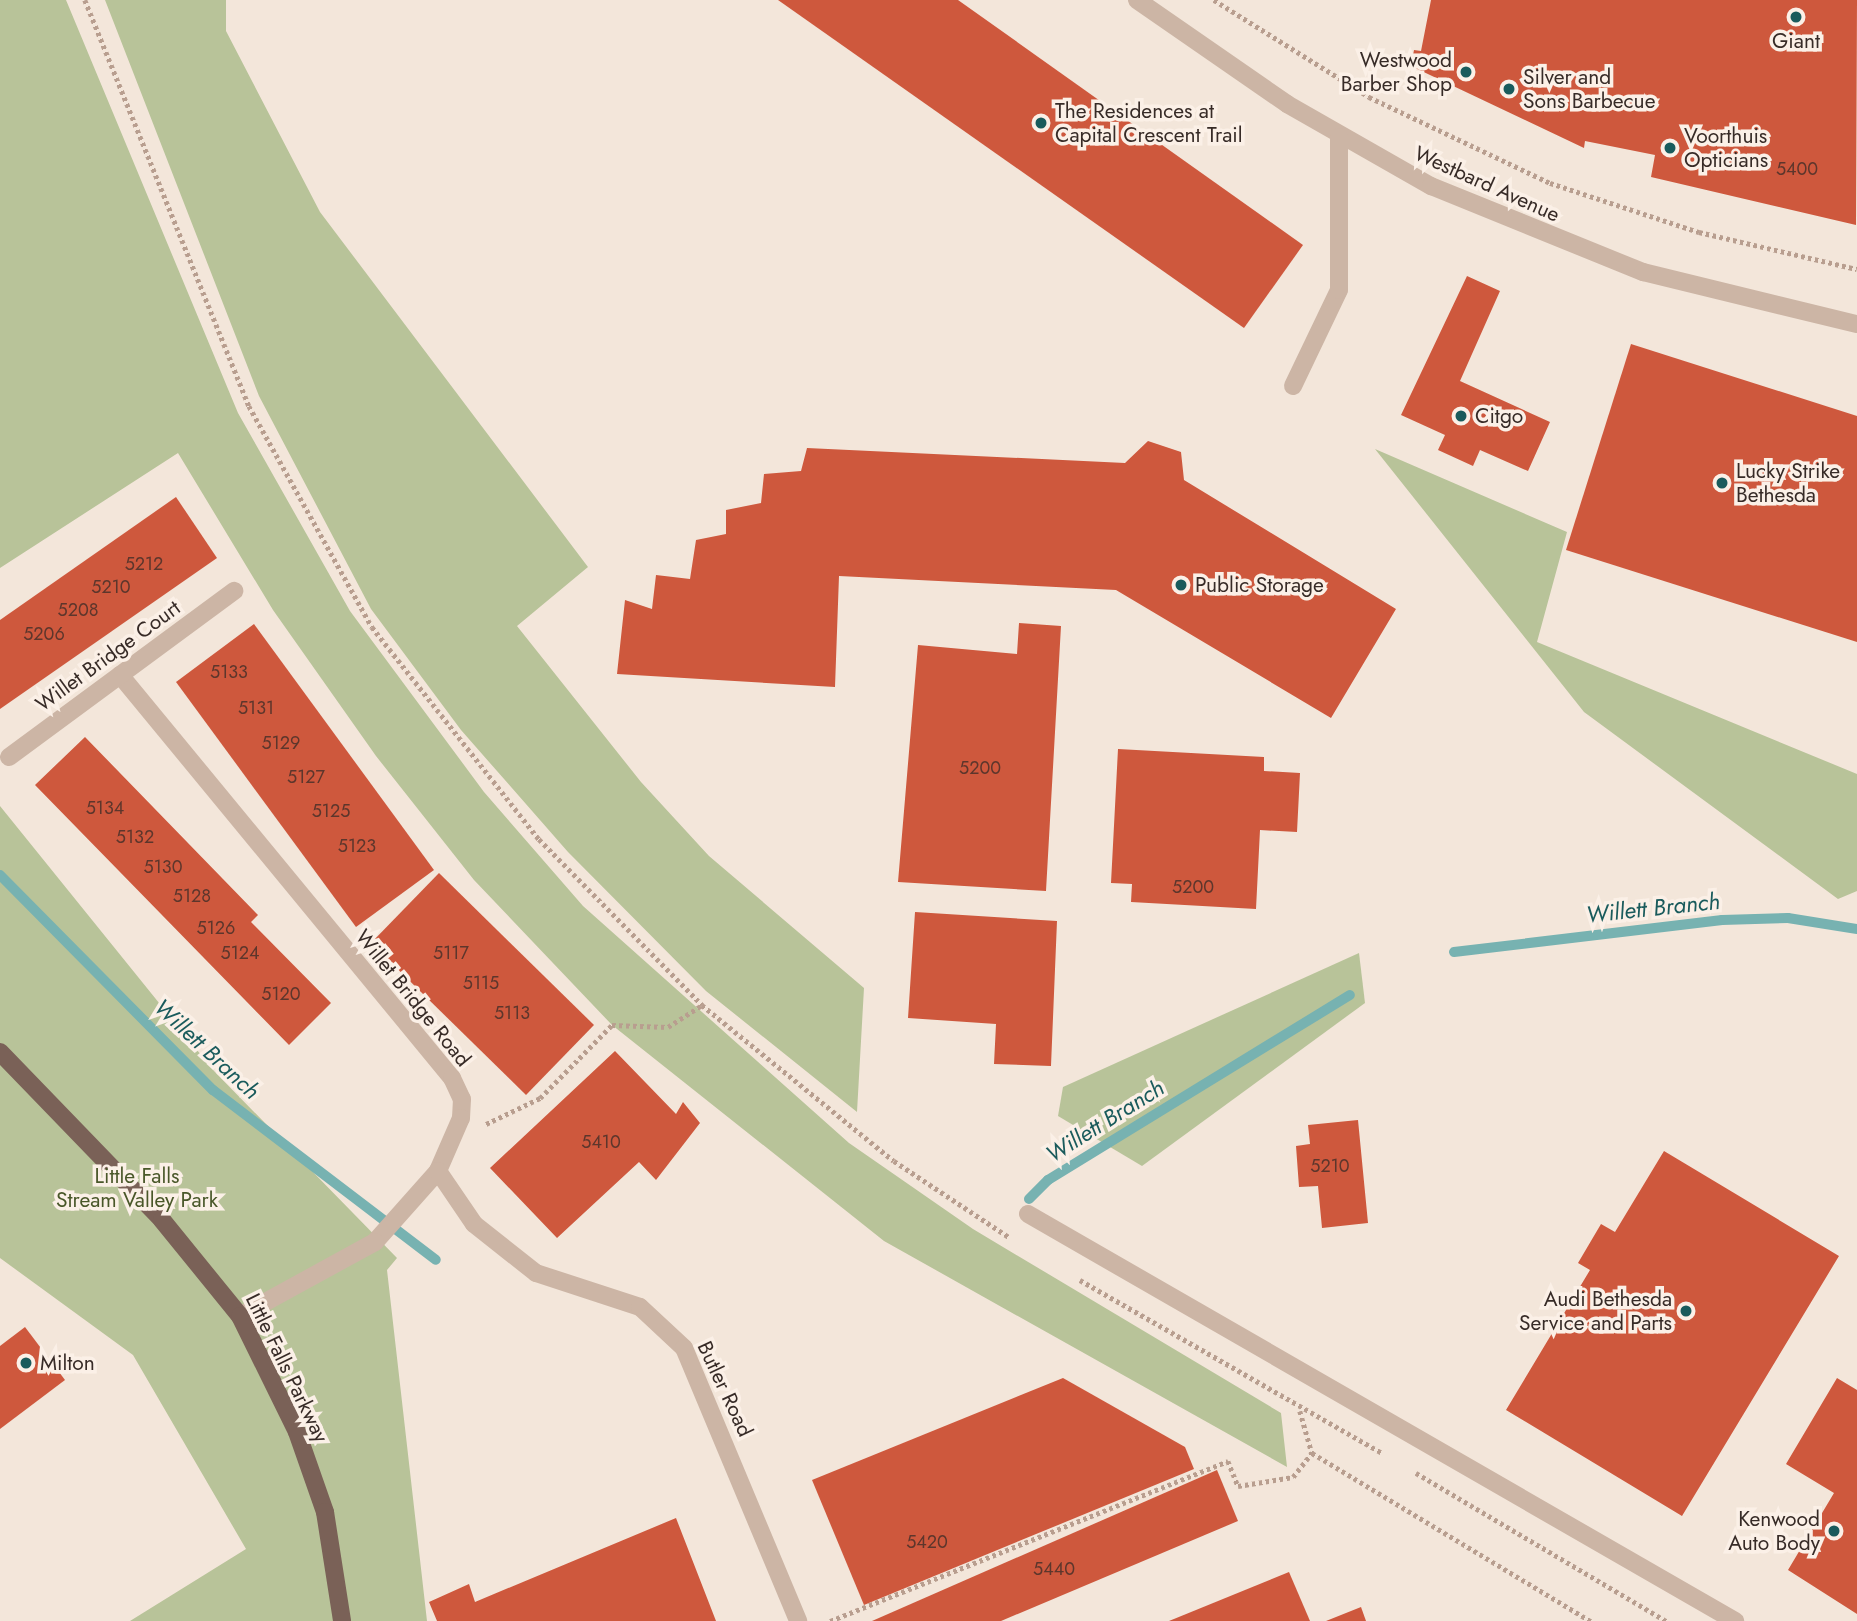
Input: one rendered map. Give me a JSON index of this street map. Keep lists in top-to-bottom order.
{
  "streets": {
    "main road": ["Little Falls Parkway"],
    "street": [
      "Westbard Avenue",
      "Willet Bridge Court",
      "Willet Bridge Road",
      "Butler Road"
    ]
  },
  "crossings": [
    ["Willet Bridge Court", "Willet Bridge Road"],
    ["Willet Bridge Road", "Little Falls Parkway"],
    ["Willet Bridge Road", "Butler Road"]
  ],
  "water": ["Willett Branch"],
  "parks": ["Little Falls Stream Valley Park"],
  "places": [
    "Giant",
    "Westwood Barber Shop",
    "Silver and Sons Barbecue",
    "The Residences at Capital Crescent Trail",
    "Voorthuis Opticians",
    "Citgo",
    "Lucky Strike Bethesda",
    "Public Storage",
    "Audi Bethesda Service and Parts",
    "Milton",
    "Kenwood Auto Body"
  ],
  "house_numbers": [
    "5400",
    "5212",
    "5210",
    "5208",
    "5206",
    "5133",
    "5131",
    "5129",
    "5200",
    "5127",
    "5134",
    "5125",
    "5132",
    "5123",
    "5130",
    "5200",
    "5128",
    "5126",
    "5124",
    "5117",
    "5115",
    "5120",
    "5113",
    "5410",
    "5210",
    "5420",
    "5440"
  ]
}
